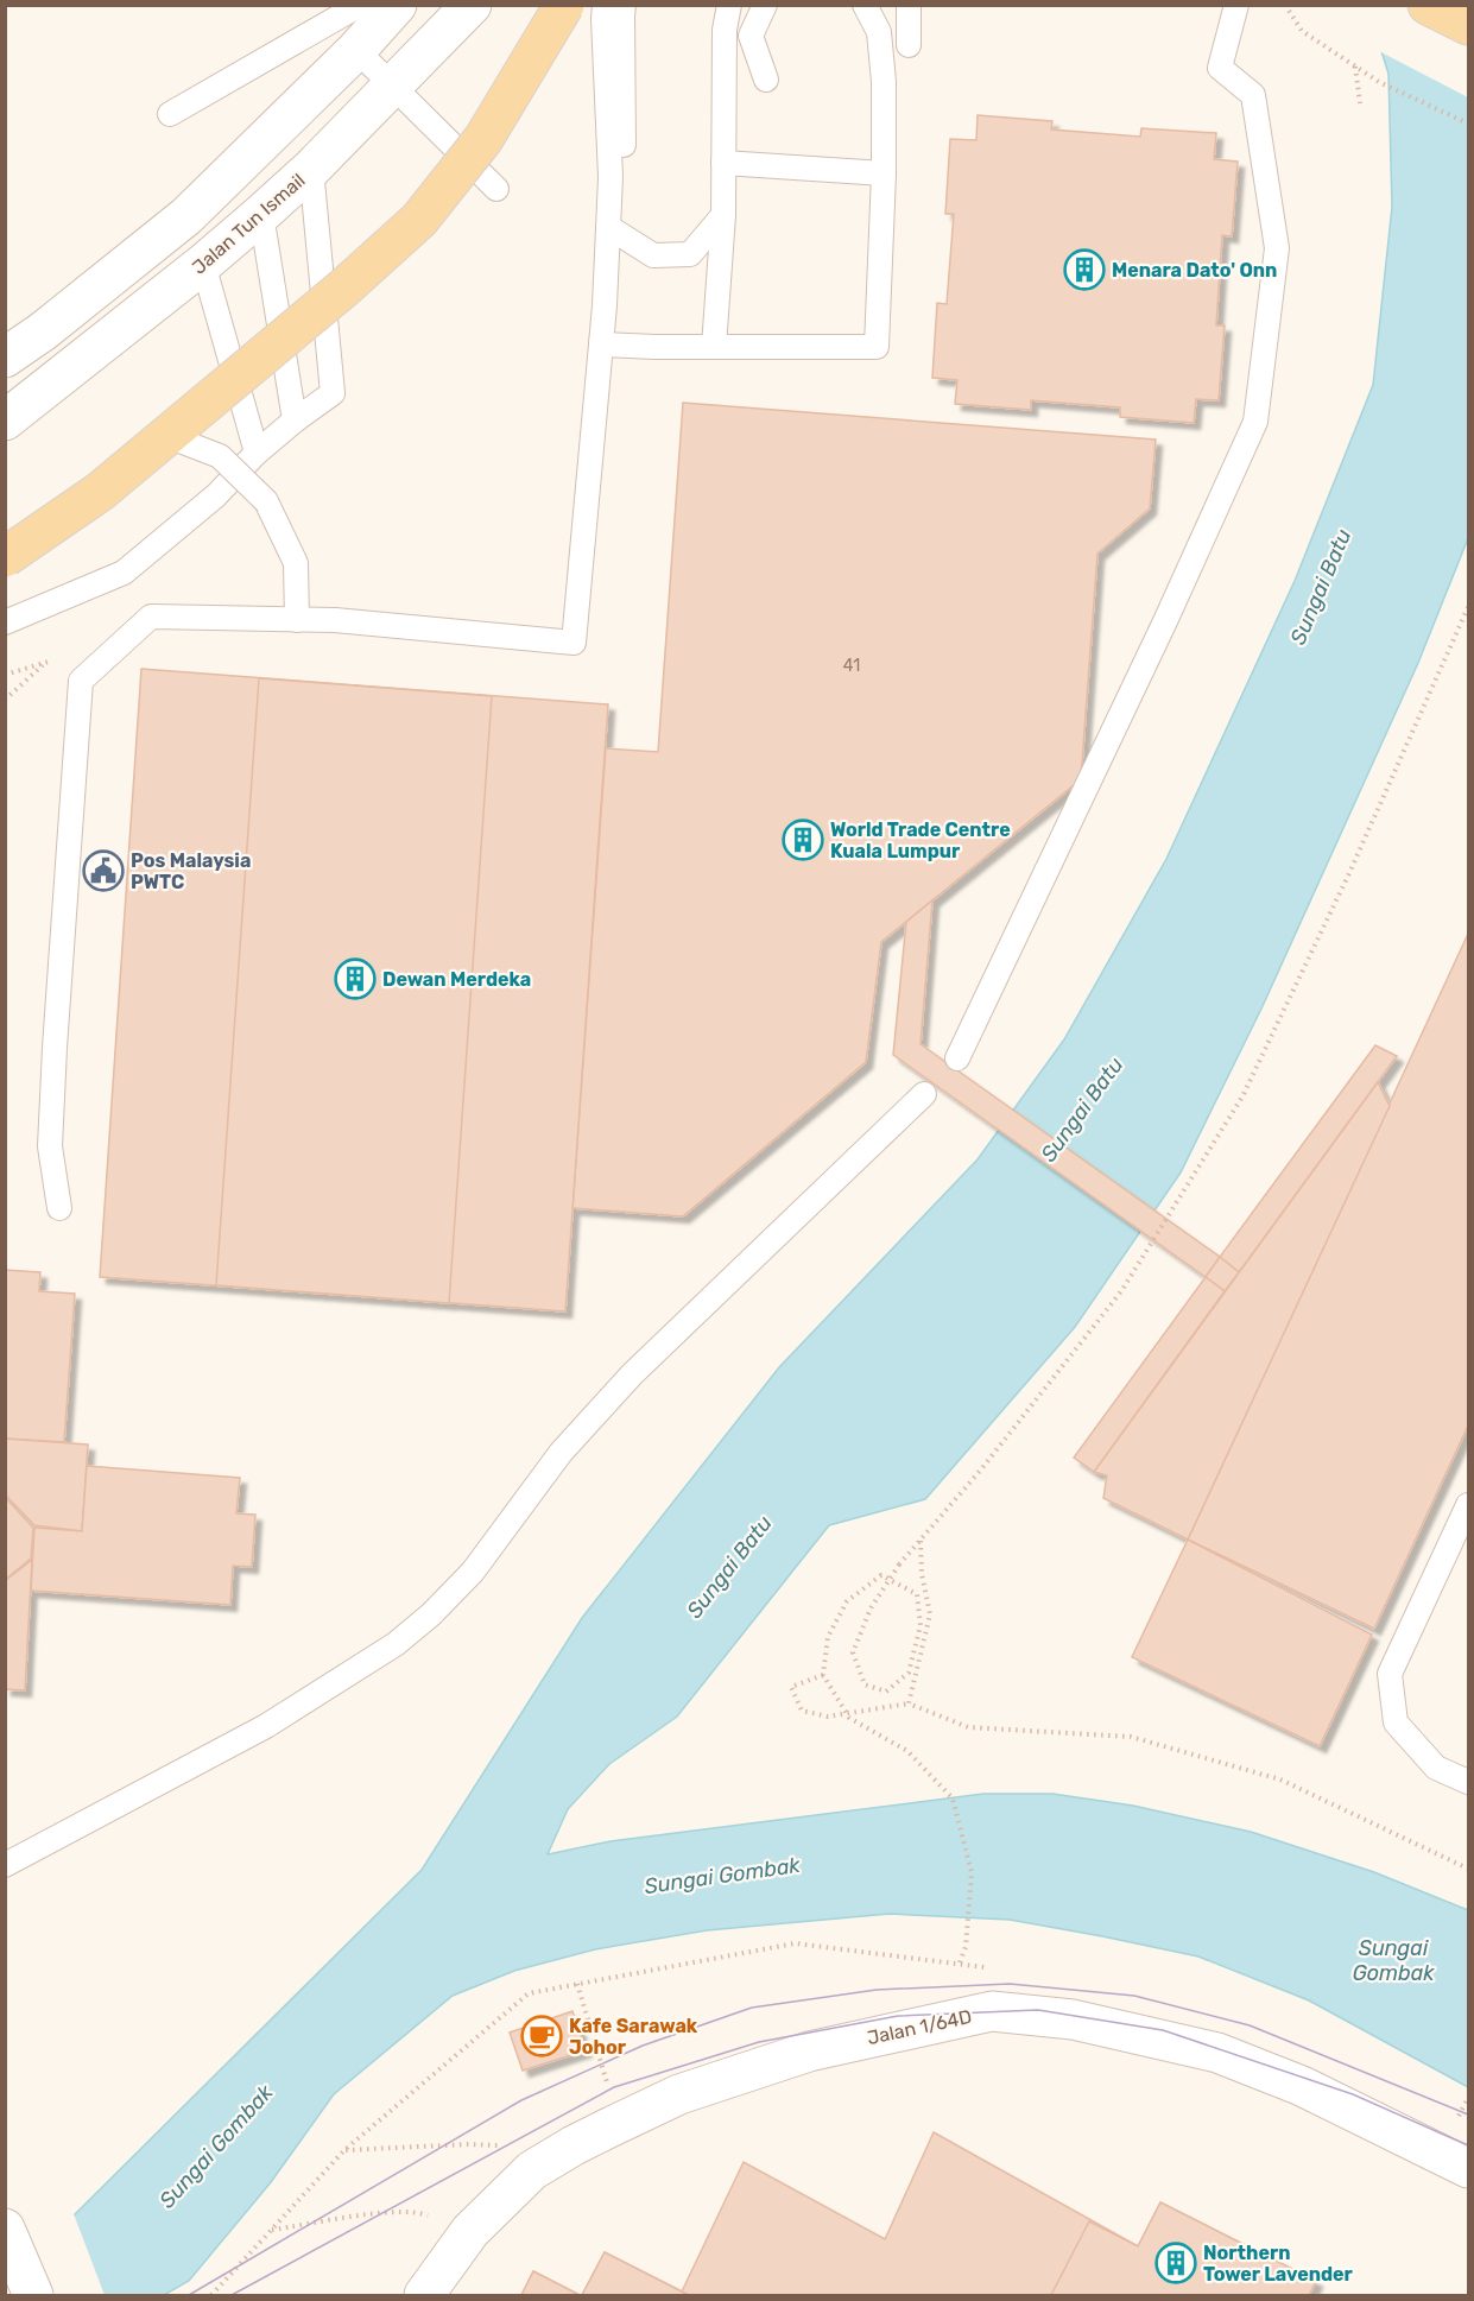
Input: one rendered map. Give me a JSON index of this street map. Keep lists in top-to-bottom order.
{
  "streets": {
    "street": ["Jalan Tun Ismail", "Jalan 1/64D"]
  },
  "water": ["Sungai Batu", "Sungai Gombak"],
  "places": {
    "building": [
      "Menara Dato' Onn",
      "World Trade Centre Kuala Lumpur",
      "Dewan Merdeka",
      "Northern Tower Lavender"
    ],
    "public building": ["Pos Malaysia PWTC"],
    "cafe": ["Kafe Sarawak Johor"]
  },
  "house_numbers": ["41"]
}
